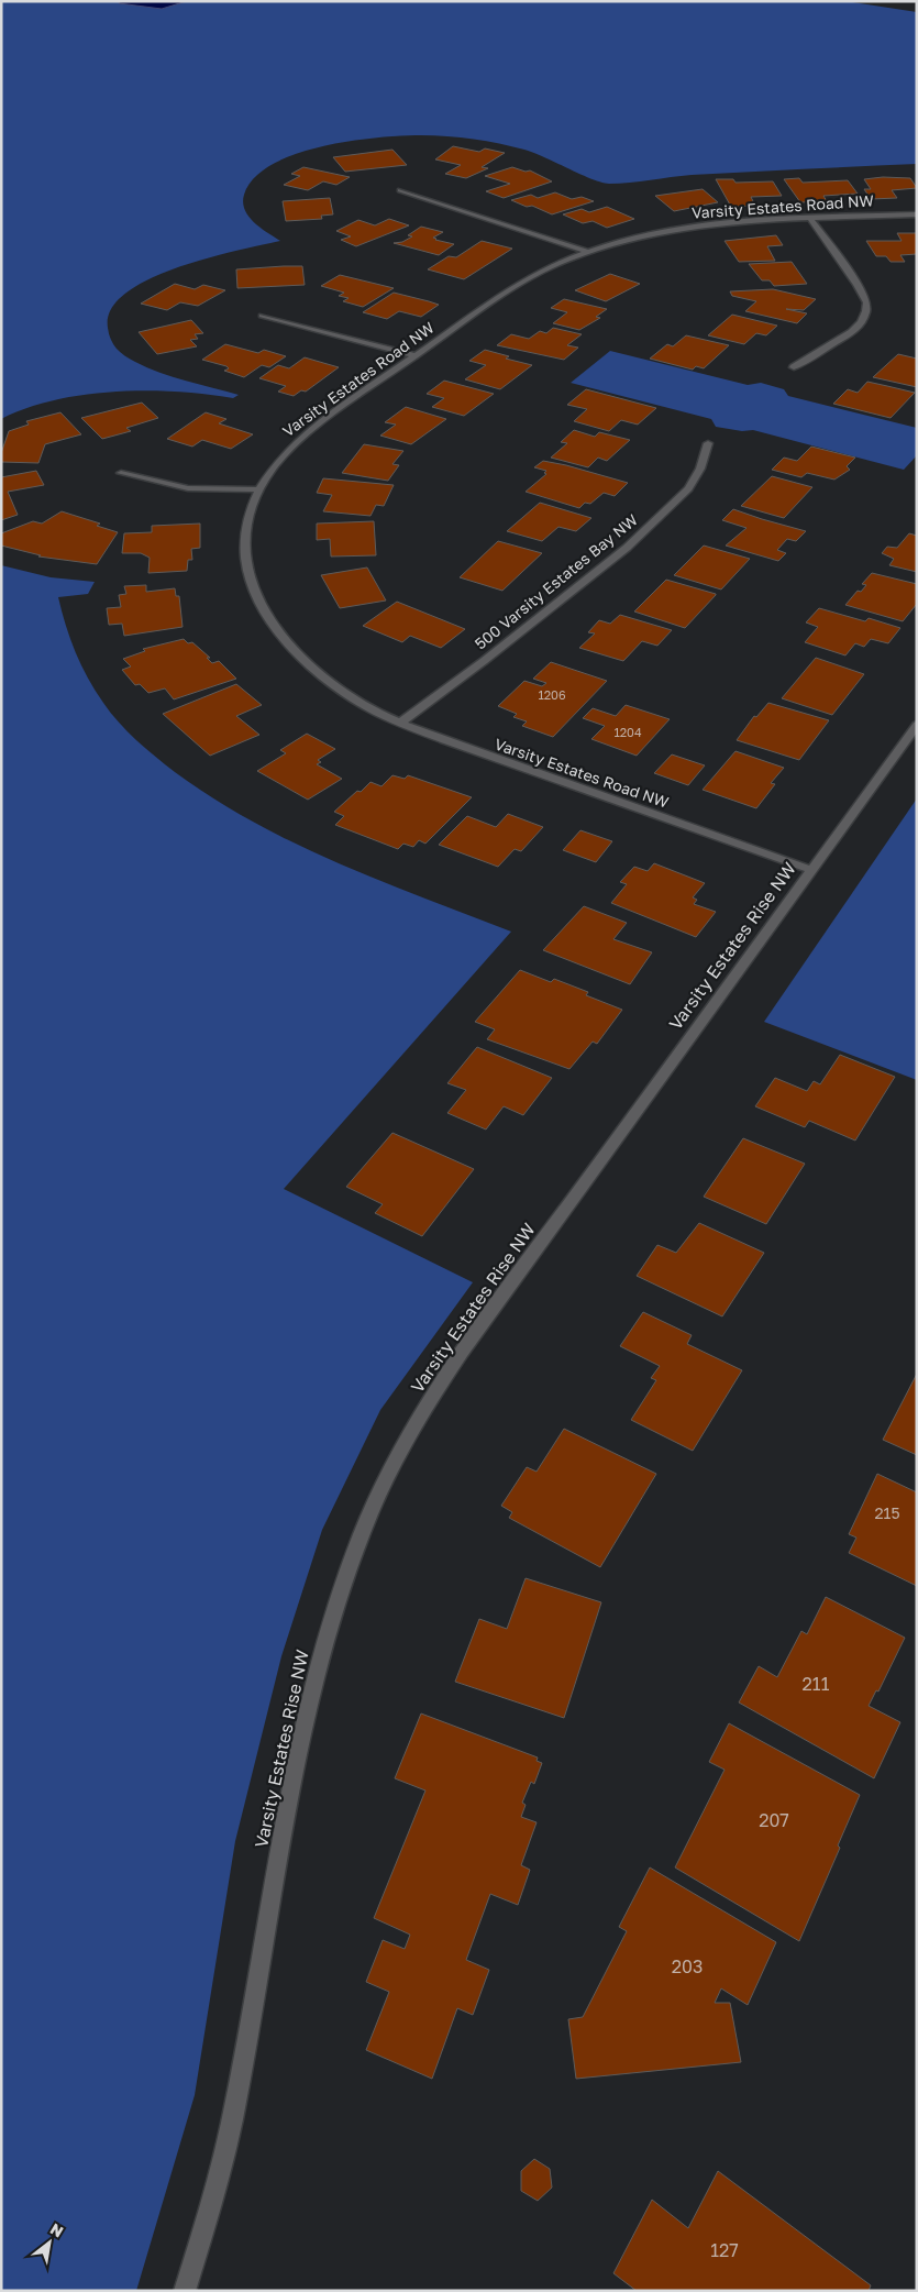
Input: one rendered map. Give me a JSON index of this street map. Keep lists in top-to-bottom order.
{
  "streets": {
    "street": ["Varsity Estates Road NW", "500 Varsity Estates Bay NW", "Varsity Estates Rise NW"]
  },
  "crossings": [
    ["Varsity Estates Road NW", "500 Varsity Estates Bay NW"],
    ["Varsity Estates Road NW", "Varsity Estates Rise NW"]
  ],
  "house_numbers": [
    "1206",
    "1204",
    "215",
    "211",
    "207",
    "203",
    "127"
  ],
  "north": "top right"
}
